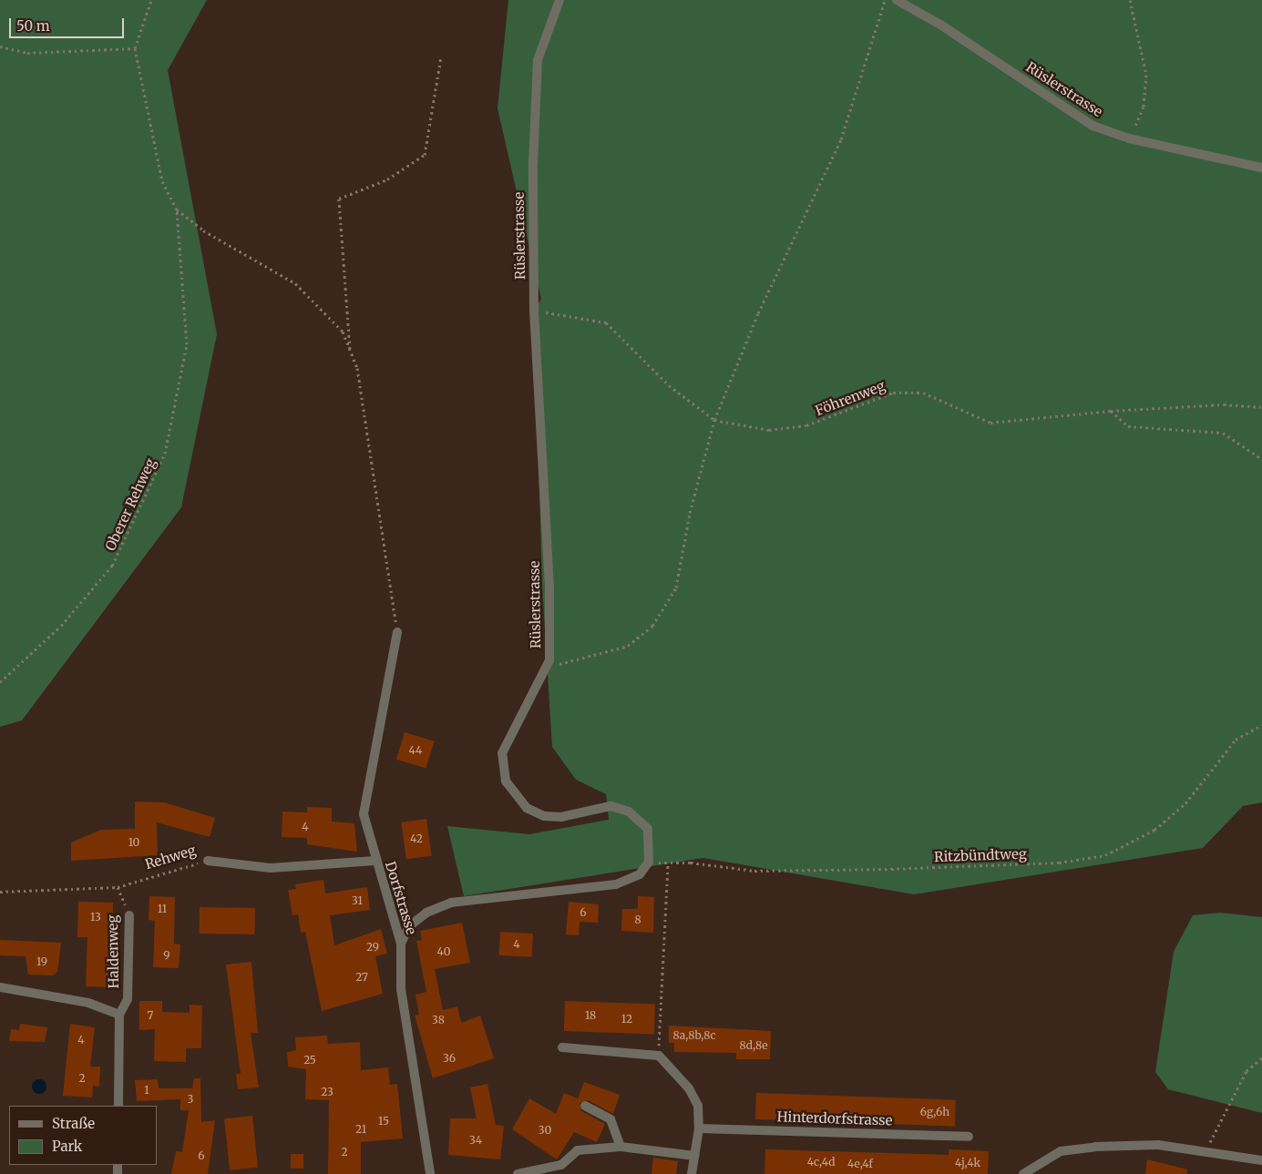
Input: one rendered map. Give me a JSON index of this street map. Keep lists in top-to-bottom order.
{
  "streets": {
    "street": [
      "Rüslerstrasse",
      "Rehweg",
      "Dorfstrasse",
      "Haldenweg",
      "Hinterdorfstrasse"
    ],
    "path": ["Föhrenweg", "Oberer Rehweg", "Ritzbündtweg"]
  },
  "crossings": [
    ["Rüslerstrasse", "Föhrenweg"],
    ["Rüslerstrasse", "Ritzbündtweg"],
    ["Rehweg", "Dorfstrasse"],
    ["Rehweg", "Haldenweg"]
  ],
  "house_numbers": [
    "44",
    "4",
    "42",
    "10",
    "31",
    "11",
    "6",
    "13",
    "8",
    "4",
    "29",
    "40",
    "9",
    "19",
    "27",
    "7",
    "18",
    "12",
    "38",
    "8a,8b,8c",
    "4",
    "8d,8e",
    "36",
    "25",
    "2",
    "1",
    "23",
    "3",
    "6g,6h",
    "15",
    "21",
    "30",
    "34",
    "2",
    "6",
    "4c,4d",
    "4j,4k",
    "4e,4f"
  ],
  "legend": ["Straße", "Park"],
  "scale_bar": "50 m"
}
